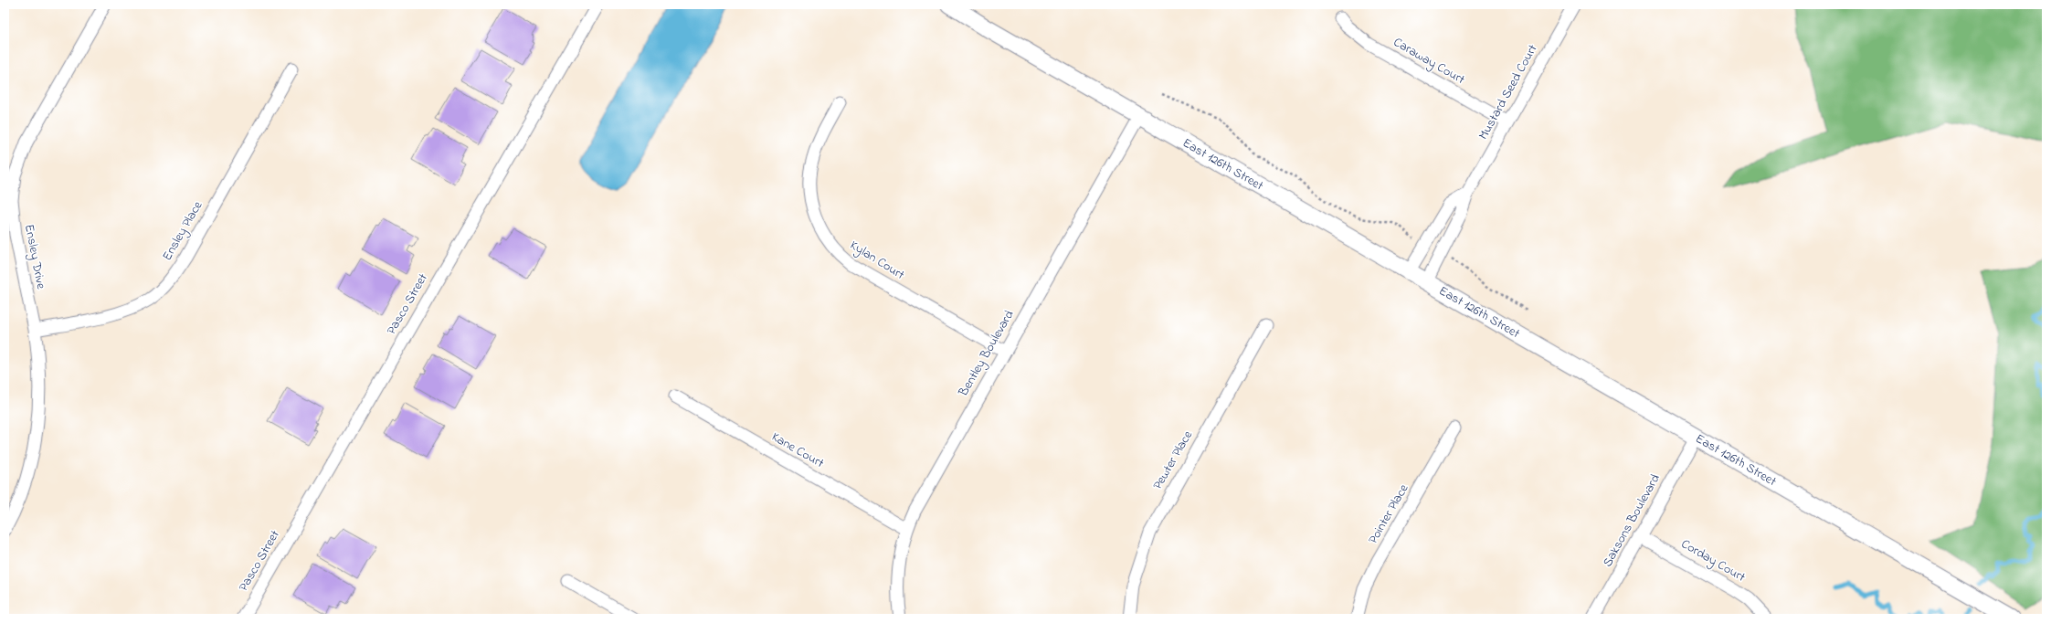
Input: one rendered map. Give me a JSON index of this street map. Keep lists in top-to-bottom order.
{
  "streets": {
    "main road": ["East 126th Street"],
    "street": [
      "Caraway Court",
      "Mustard Seed Court",
      "Ensley Place",
      "Ensley Drive",
      "Kylan Court",
      "Pasco Street",
      "Bentley Boulevard",
      "Kane Court",
      "Pewter Place",
      "Pointer Place",
      "Saksons Boulevard",
      "Corday Court"
    ]
  },
  "crossings": [
    ["Caraway Court", "Mustard Seed Court"],
    ["Mustard Seed Court", "East 126th Street"],
    ["East 126th Street", "Bentley Boulevard"],
    ["East 126th Street", "Saksons Boulevard"],
    ["Ensley Place", "Ensley Drive"],
    ["Kylan Court", "Bentley Boulevard"],
    ["Bentley Boulevard", "Kane Court"],
    ["Saksons Boulevard", "Corday Court"]
  ]
}
